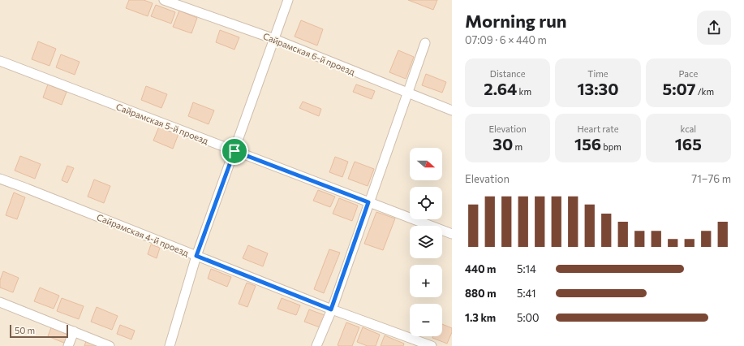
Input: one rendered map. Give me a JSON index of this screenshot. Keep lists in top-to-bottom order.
{
  "streets": {
    "street": ["Сайрамская 6-й проезд", "Сайрамская 5-й проезд", "Сайрамская 4-й проезд"]
  },
  "scale_bar": "50 m",
  "north": "right",
  "page": {
    "heading": ["Morning run", "07:09 · 6 × 440 m"],
    "stats": [
      ["Distance", "2.64 km"],
      ["Time", "13:30"],
      ["Pace", "5:07 /km"],
      ["Elevation", "30 m"],
      ["Heart rate", "156 bpm"],
      ["kcal", "165"]
    ],
    "map_buttons": ["+", "−"],
    "chart": ["Elevation", "71–76 m"],
    "list": [
      {
        "name": "440 m",
        "note": "5:14"
      },
      {
        "name": "880 m",
        "note": "5:41"
      },
      {
        "name": "1.3 km",
        "note": "5:00"
      }
    ],
    "scale": "50 m"
  }
}
